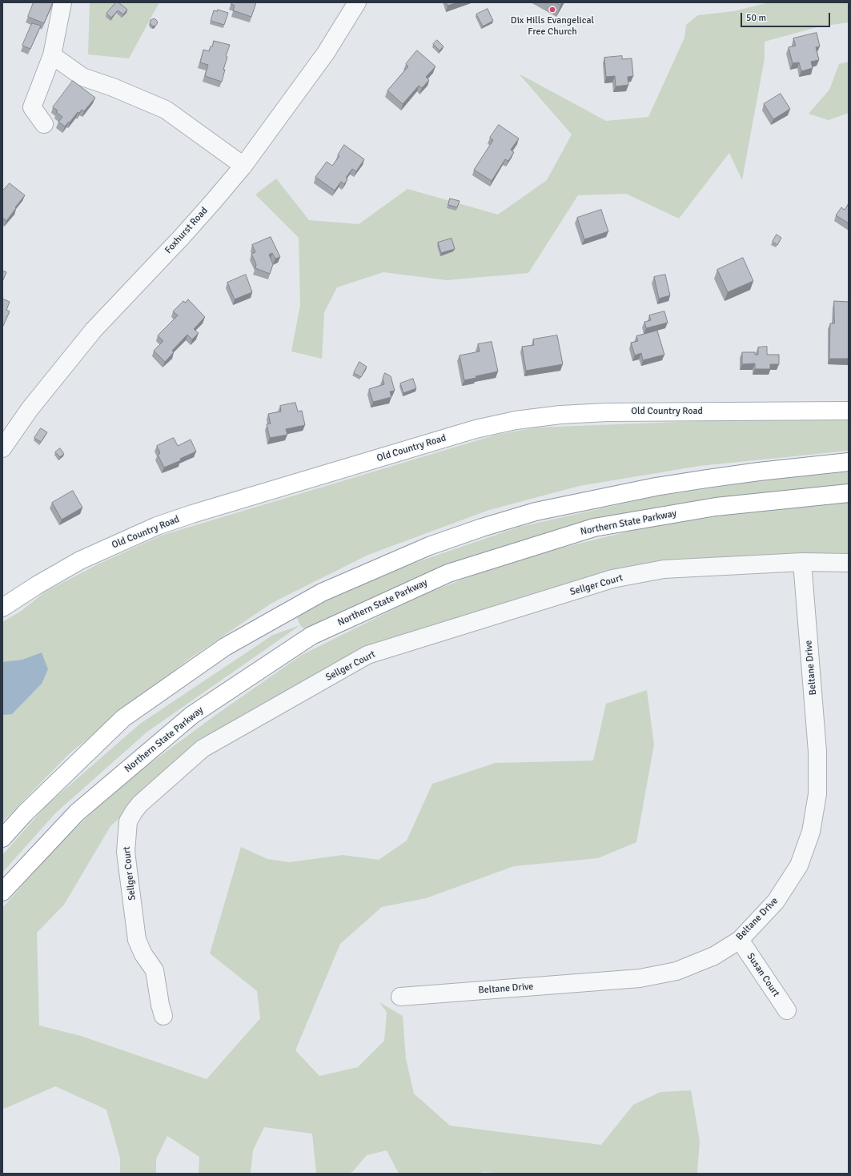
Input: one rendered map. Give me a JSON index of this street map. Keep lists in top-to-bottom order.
{
  "streets": {
    "main road": ["Old Country Road", "Northern State Parkway"],
    "street": [
      "Foxhurst Road",
      "Sellger Court",
      "Beltane Drive",
      "Susan Court"
    ]
  },
  "crossings": [
    ["Sellger Court", "Beltane Drive"],
    ["Beltane Drive", "Susan Court"]
  ],
  "places": ["Dix Hills Evangelical Free Church"],
  "scale_bar": "50 m"
}
